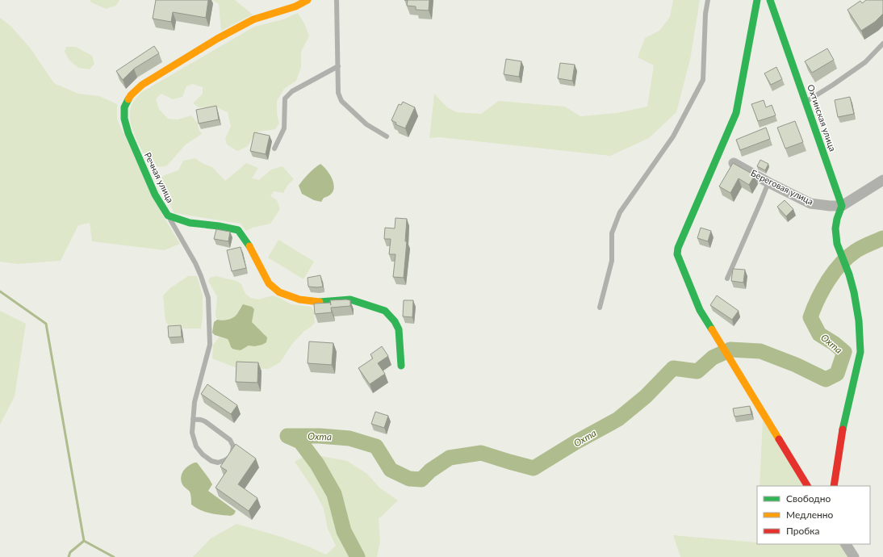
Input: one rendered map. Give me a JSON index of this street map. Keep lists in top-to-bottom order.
{
  "streets": {
    "street": ["Охтинская улица", "Речная улица", "Береговая улица"]
  },
  "crossings": [
    ["Охтинская улица", "Береговая улица"]
  ],
  "water": ["Охта"],
  "legend": ["Свободно", "Медленно", "Пробка"]
}
